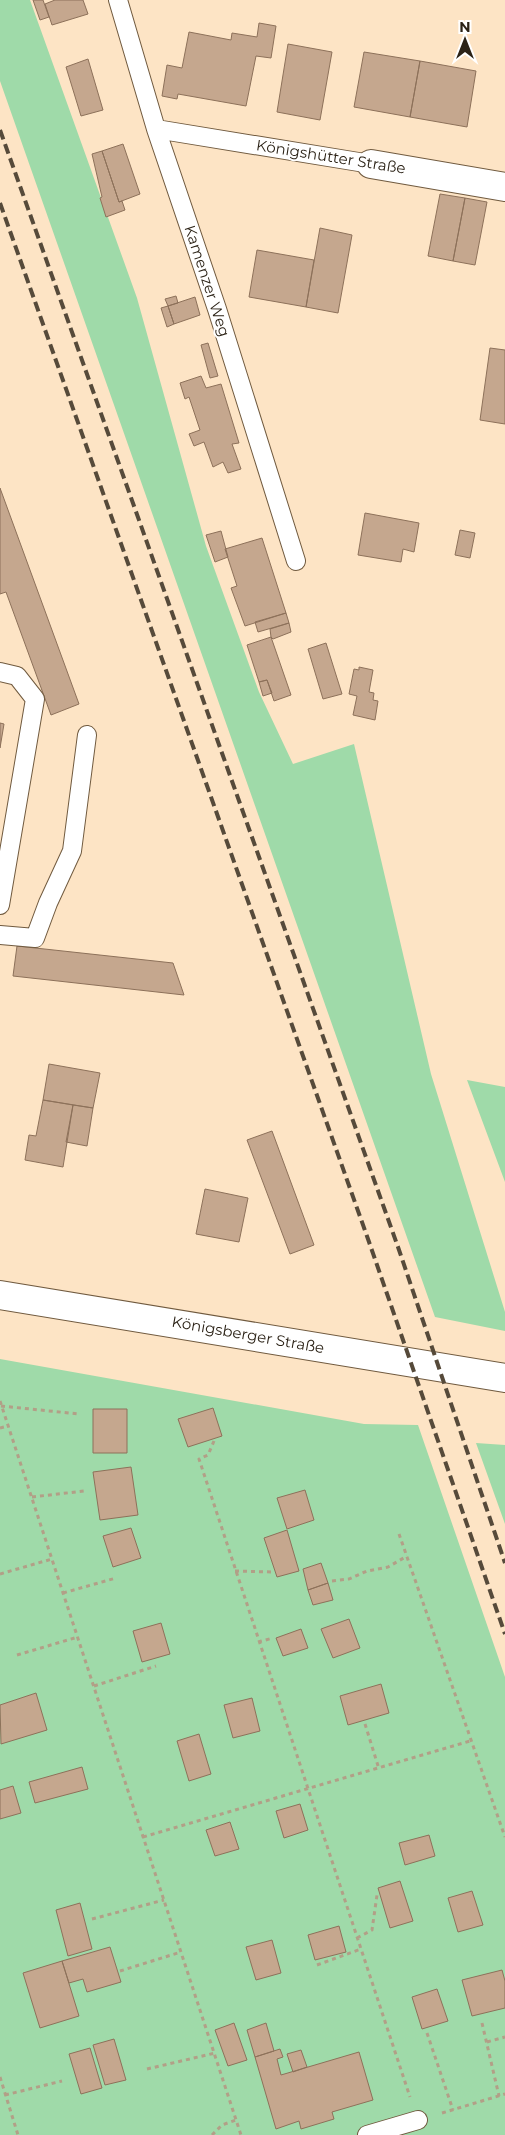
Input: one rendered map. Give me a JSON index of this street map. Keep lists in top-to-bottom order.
{
  "streets": {
    "main road": ["Königshütter Straße", "Königsberger Straße"],
    "lane": ["Kamenzer Weg"]
  },
  "crossings": [
    ["Königshütter Straße", "Kamenzer Weg"]
  ],
  "north": "top"
}
